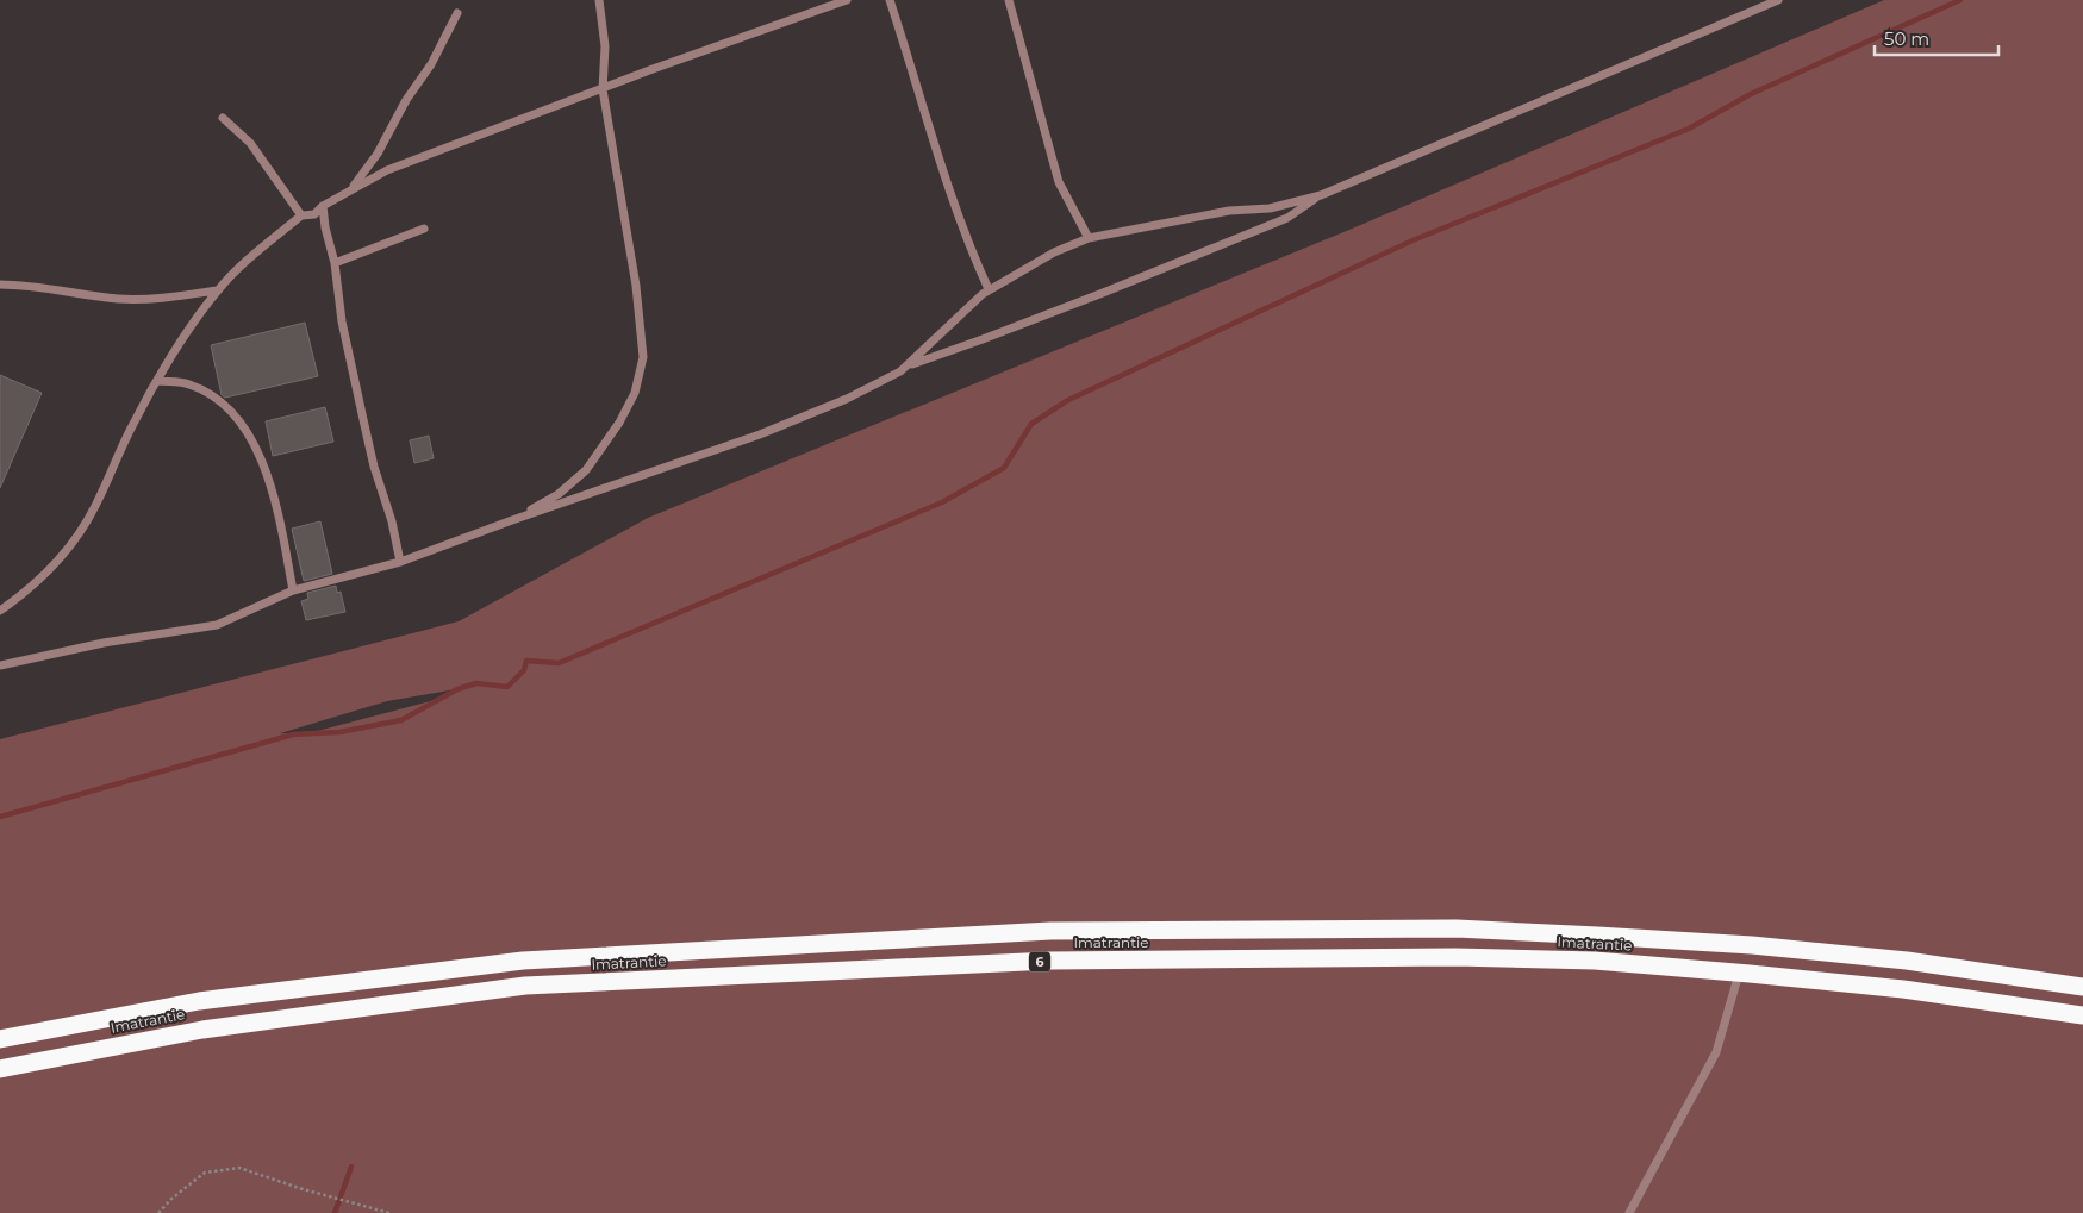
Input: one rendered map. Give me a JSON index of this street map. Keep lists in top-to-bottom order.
{
  "streets": {
    "highway": ["Imatrantie", "6"]
  },
  "scale_bar": "50 m"
}
